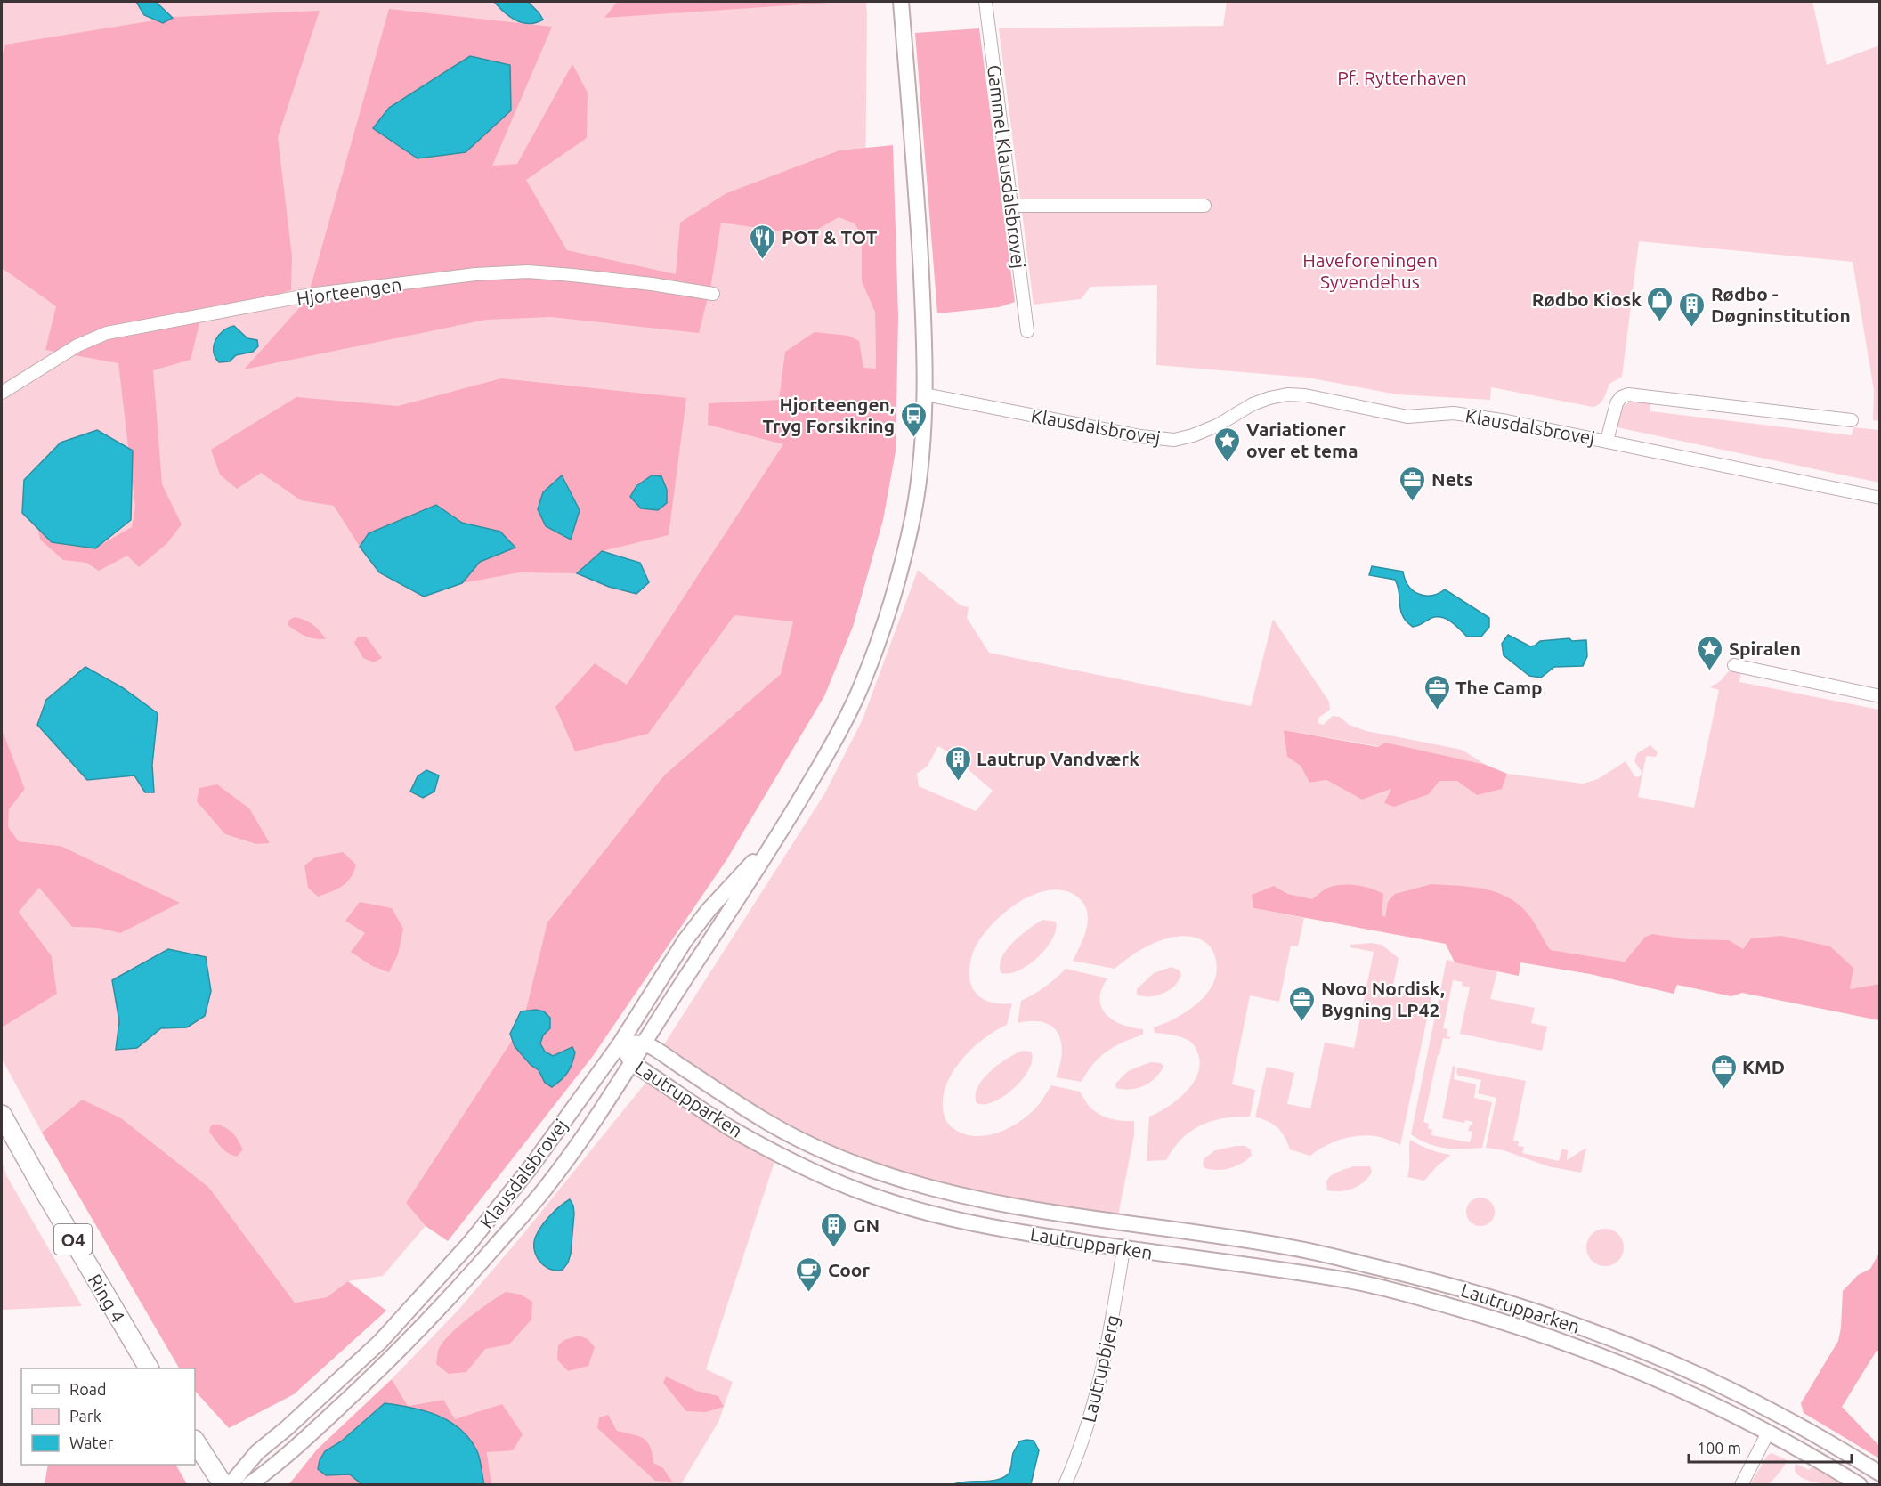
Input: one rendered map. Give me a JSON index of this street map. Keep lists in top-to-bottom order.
{
  "streets": {
    "main road": ["O4", "Ring 4"],
    "street": [
      "Gammel Klausdalsbrovej",
      "Hjorteengen",
      "Klausdalsbrovej",
      "Lautrupparken",
      "Lautrupbjerg"
    ]
  },
  "crossings": [
    ["Klausdalsbrovej", "Lautrupparken"],
    ["Lautrupparken", "Lautrupbjerg"]
  ],
  "parks": ["Pf. Rytterhaven", "Haveforeningen Syvendehus"],
  "places": {
    "restaurant": ["POT & TOT"],
    "shop": ["Rødbo Kiosk"],
    "building": ["Rødbo - Døgninstitution", "Lautrup Vandværk", "GN"],
    "bus stop": ["Hjorteengen, Tryg Forsikring"],
    "place": ["Variationer over et tema", "Spiralen"],
    "office": [
      "Nets",
      "The Camp",
      "Novo Nordisk, Bygning LP42",
      "KMD"
    ],
    "cafe": ["Coor"]
  },
  "legend": ["Road", "Park", "Water"],
  "scale_bar": "100 m"
}
